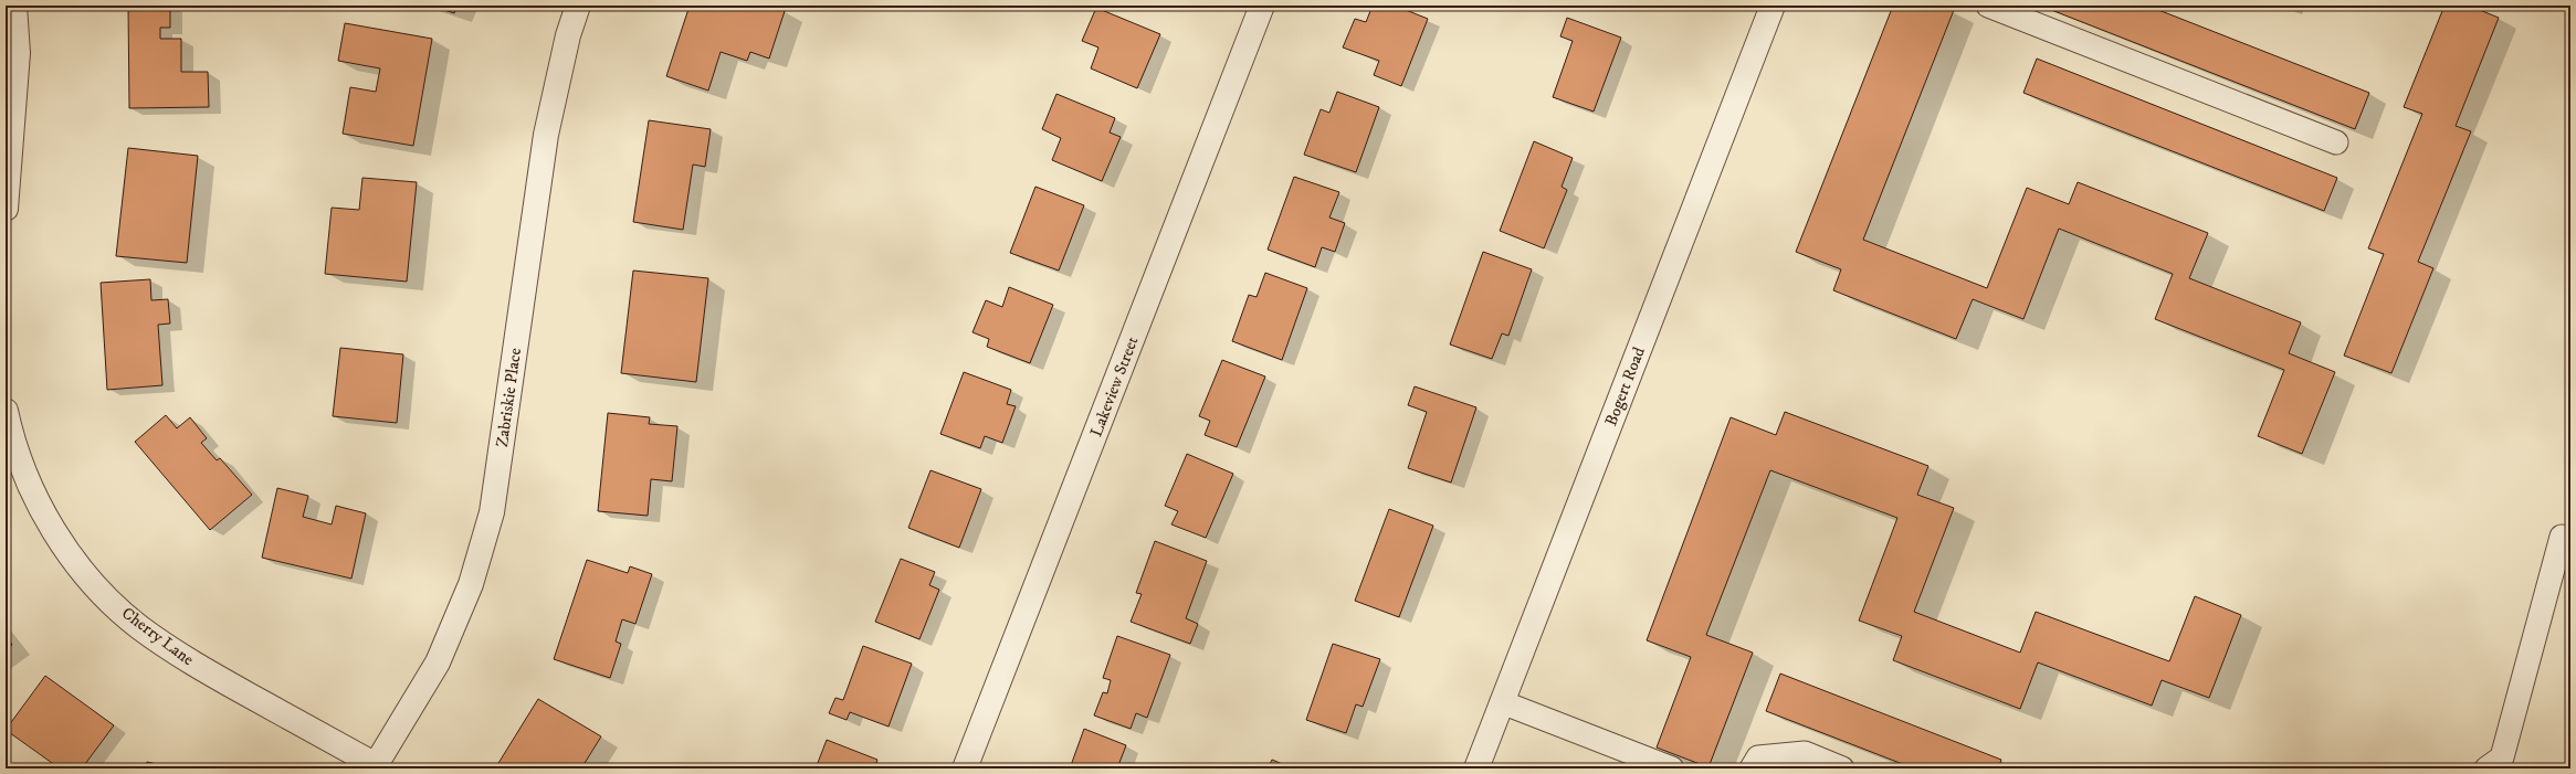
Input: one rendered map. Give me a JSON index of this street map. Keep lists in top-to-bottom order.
{
  "streets": {
    "street": [
      "Lakeview Street",
      "Bogert Road",
      "Zabriskie Place",
      "Cherry Lane"
    ]
  },
  "crossings": [
    ["Zabriskie Place", "Cherry Lane"]
  ]
}
